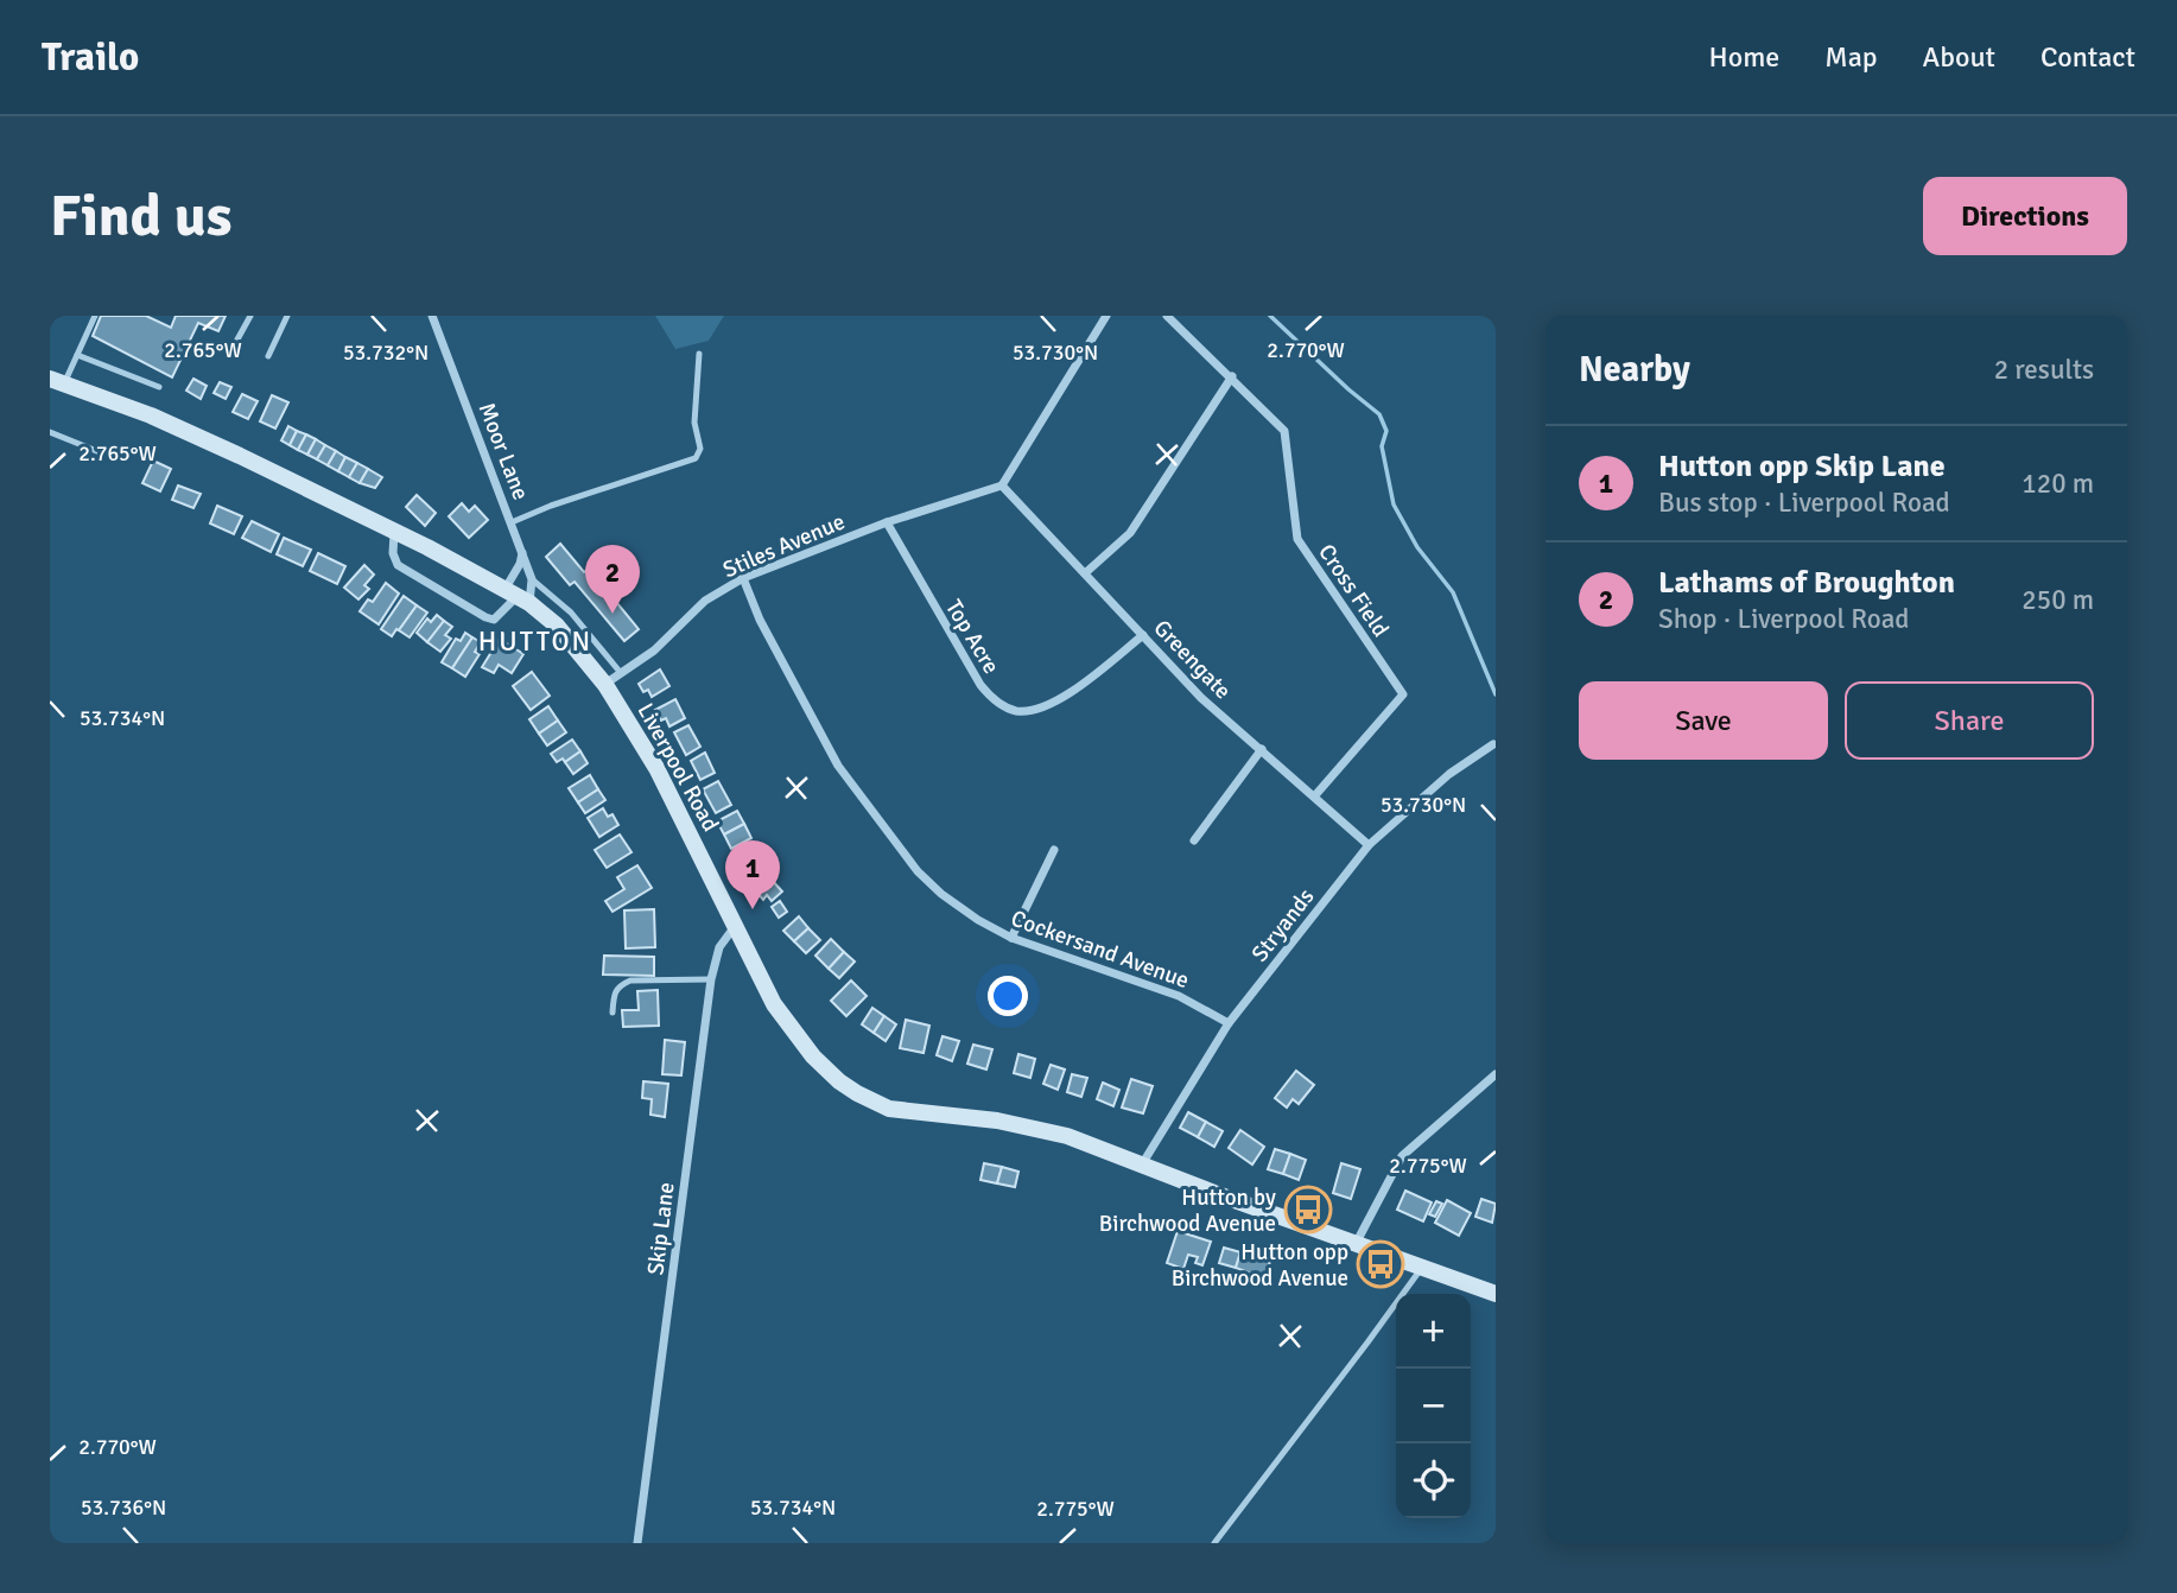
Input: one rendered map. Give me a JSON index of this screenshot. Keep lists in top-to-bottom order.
{
  "streets": {
    "street": [
      "Moor Lane",
      "Stiles Avenue",
      "Cross Field",
      "Top Acre",
      "Greengate",
      "Liverpool Road",
      "Stryands",
      "Cockersand Avenue",
      "Skip Lane"
    ]
  },
  "crossings": [
    ["Moor Lane", "Liverpool Road"],
    ["Stiles Avenue", "Top Acre"],
    ["Stiles Avenue", "Greengate"],
    ["Stiles Avenue", "Liverpool Road"],
    ["Stiles Avenue", "Cockersand Avenue"],
    ["Cross Field", "Greengate"],
    ["Top Acre", "Greengate"],
    ["Greengate", "Stryands"],
    ["Liverpool Road", "Stryands"],
    ["Liverpool Road", "Skip Lane"],
    ["Stryands", "Cockersand Avenue"]
  ],
  "districts": ["HUTTON"],
  "places": {
    "bus stop": ["Hutton by Birchwood Avenue", "Hutton opp Birchwood Avenue"]
  },
  "page": {
    "header": "Trailo",
    "nav": [
      "Home",
      "Map",
      "About",
      "Contact"
    ],
    "buttons": [
      "Directions",
      ["Save", "Share"]
    ],
    "title": "Find us",
    "heading": ["Nearby", "2 results"],
    "list": [
      {
        "mark": "1",
        "name": "Hutton opp Skip Lane",
        "note": "Bus stop · Liverpool Road",
        "value": "120 m"
      },
      {
        "mark": "2",
        "name": "Lathams of Broughton",
        "note": "Shop · Liverpool Road",
        "value": "250 m"
      }
    ],
    "pins": ["2", "1"],
    "map_buttons": ["+", "−"]
  },
  "coordinates": [
    "2.765°W",
    "2.770°W",
    "53.732°N",
    "53.730°N",
    "53.734°N",
    "2.775°W",
    "53.736°N"
  ]
}
